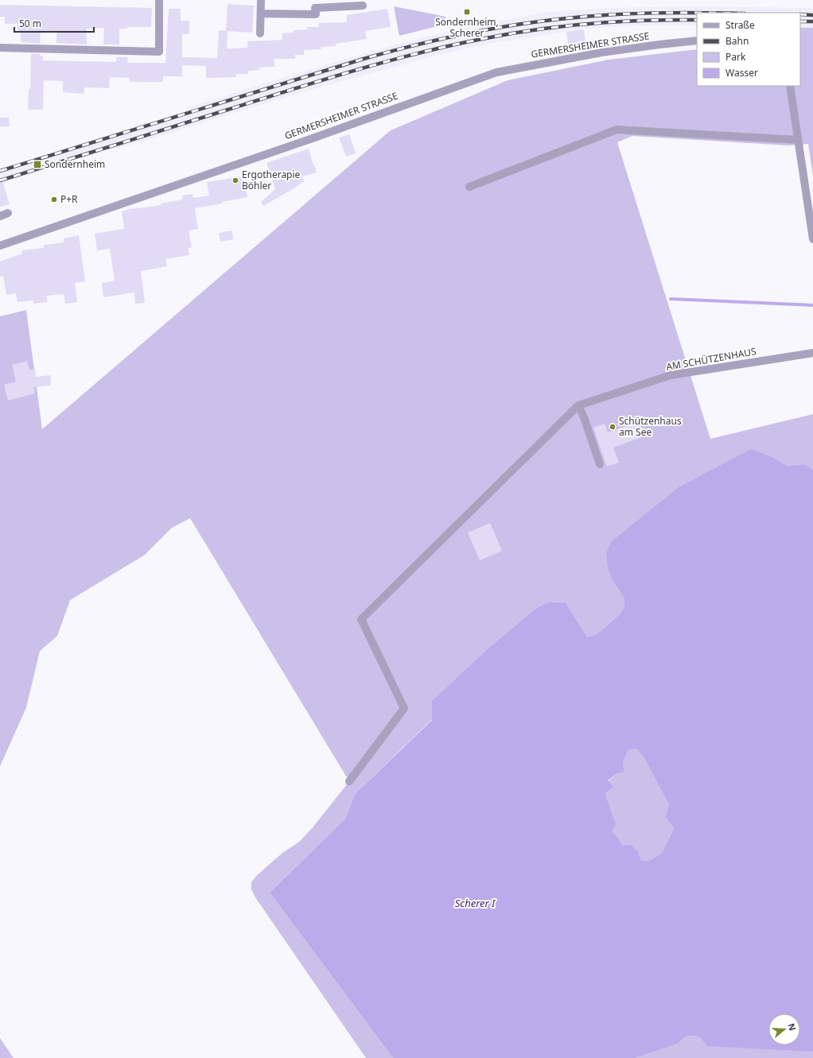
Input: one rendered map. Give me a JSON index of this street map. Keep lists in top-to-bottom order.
{
  "streets": {
    "street": ["GERMERSHEIMER STRASSE", "AM SCHÜTZENHAUS"]
  },
  "water": ["Scherer I"],
  "places": {
    "transit": ["Sondernheim, Scherer", "Sondernheim"],
    "other": ["Ergotherapie Böhler", "P+R", "Schützenhaus am See"]
  },
  "legend": [
    "Straße",
    "Bahn",
    "Park",
    "Wasser"
  ],
  "scale_bar": "50 m",
  "north": "right"
}
